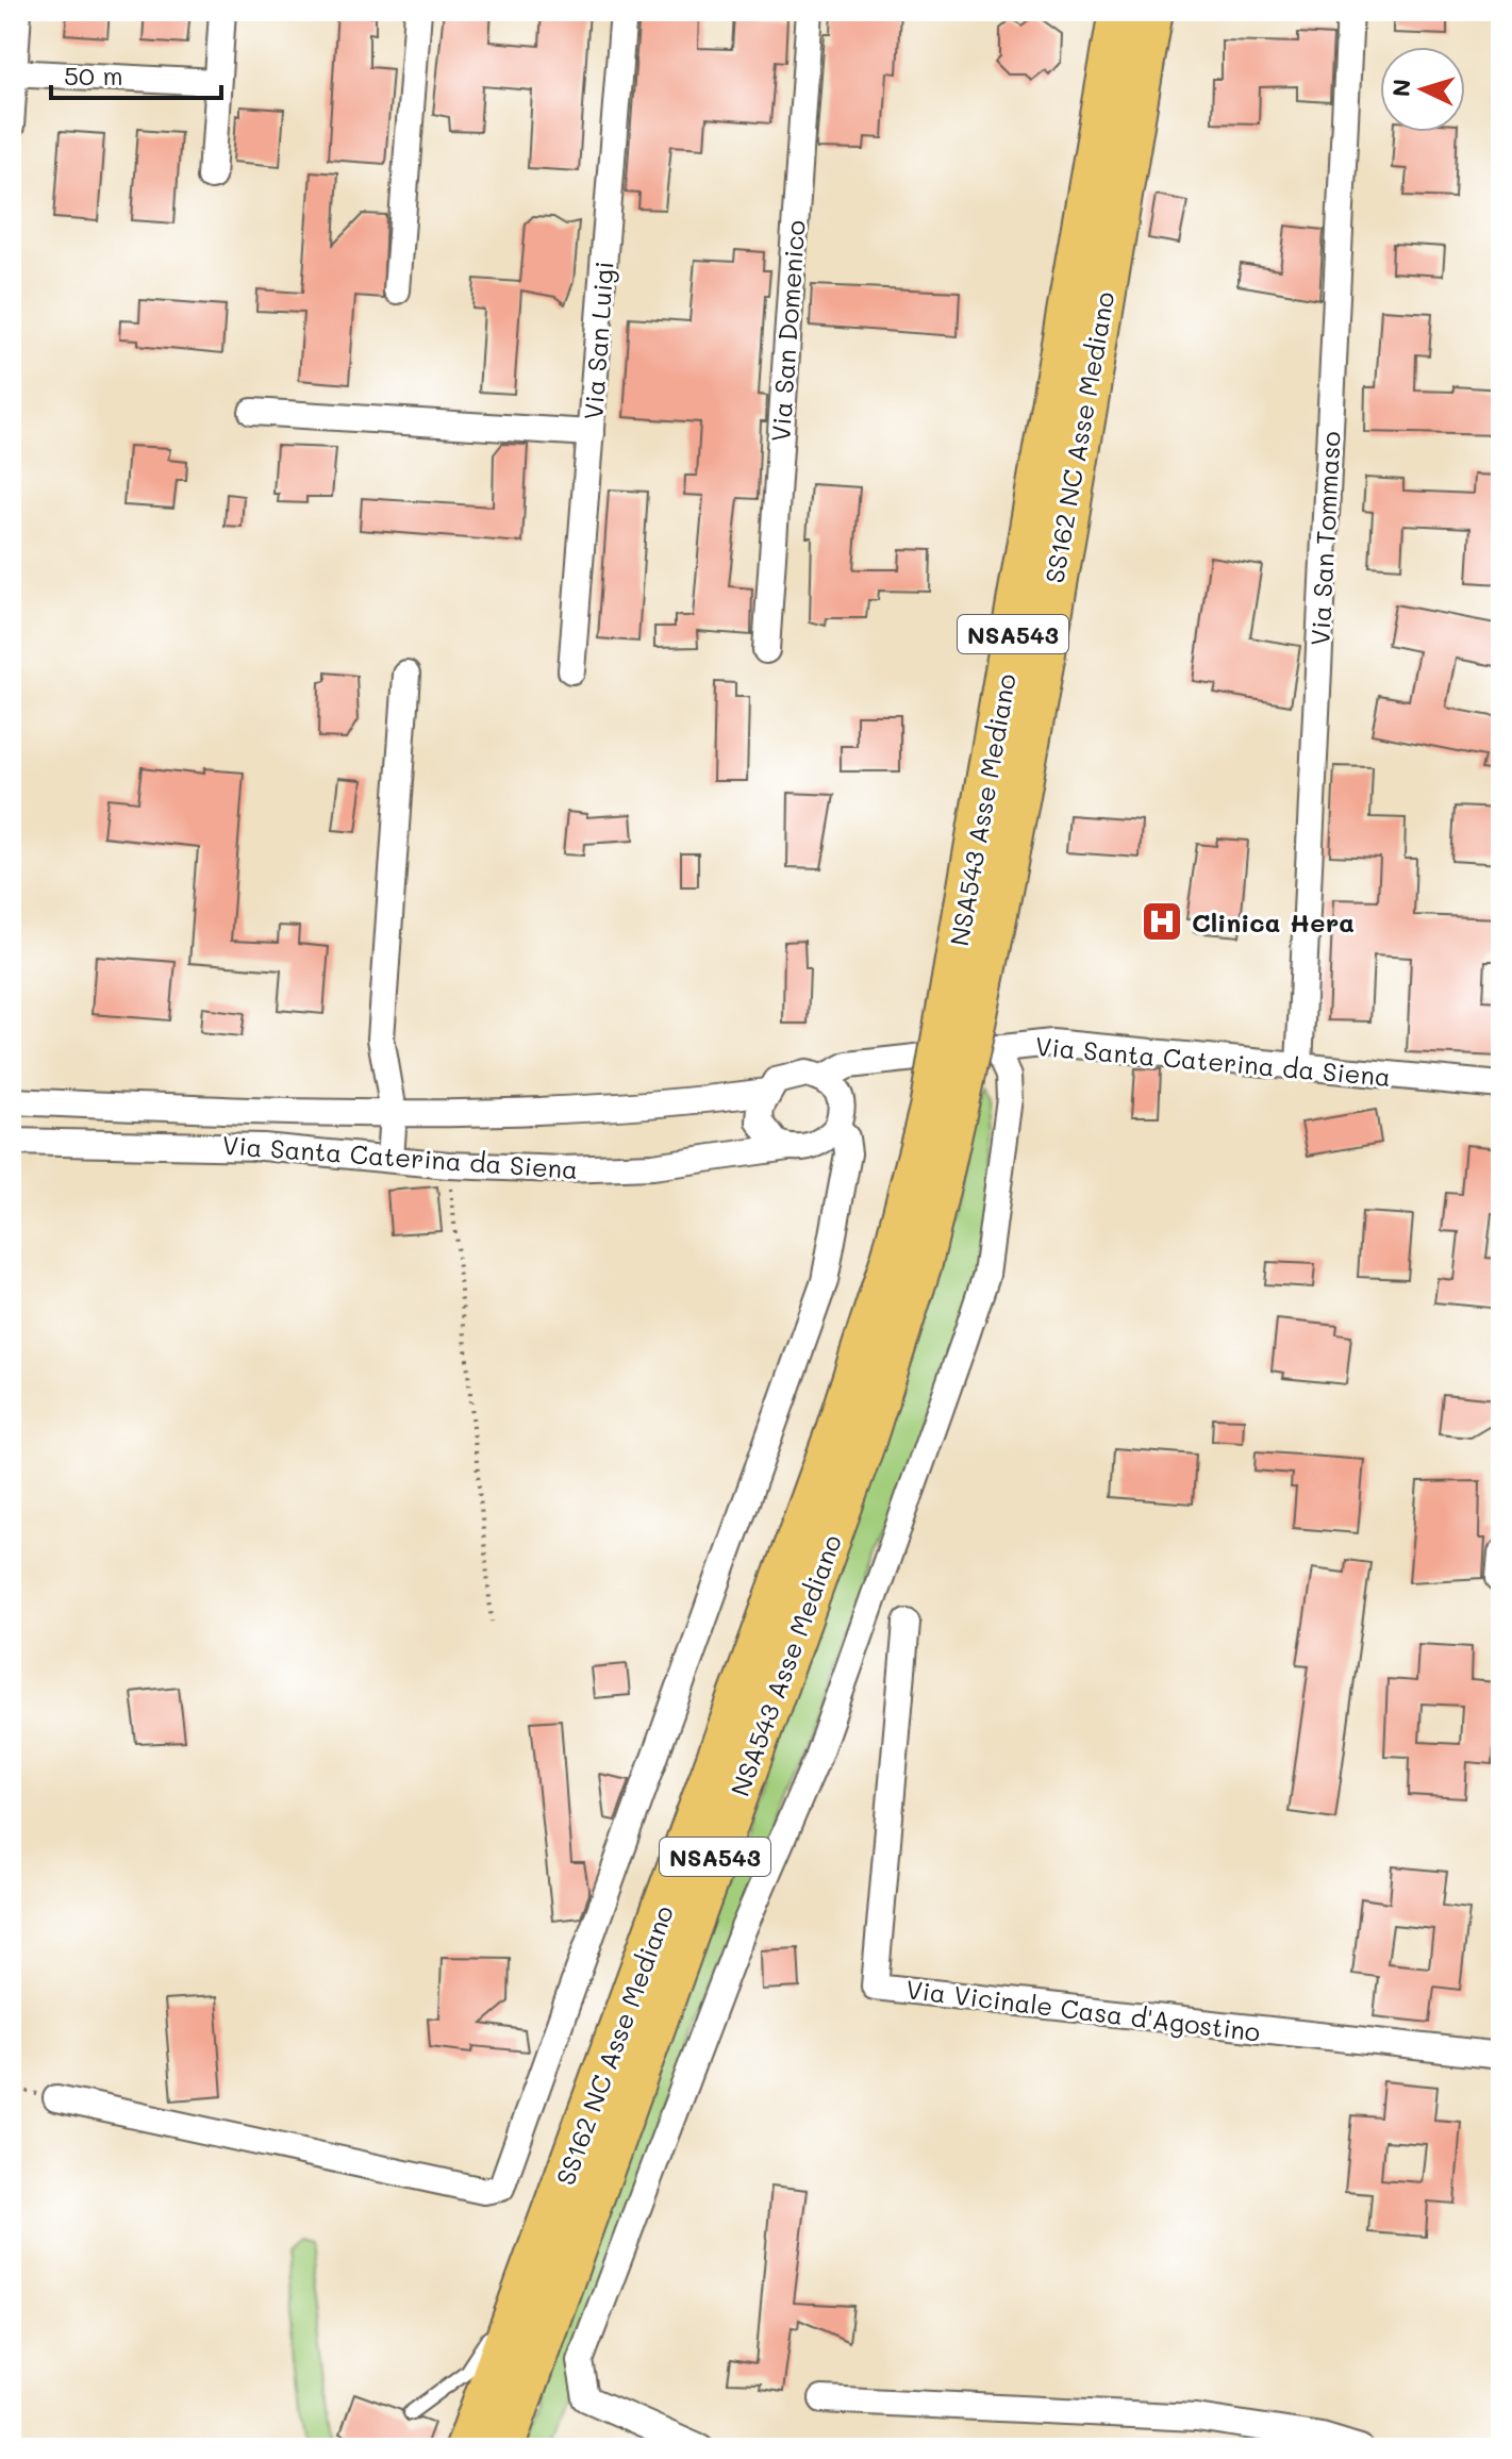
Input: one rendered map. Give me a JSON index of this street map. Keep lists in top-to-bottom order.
{
  "streets": {
    "highway": ["SS162 NC Asse Mediano", "NSA543", "NSA543 Asse Mediano"],
    "street": [
      "Via San Domenico",
      "Via San Luigi",
      "Via San Tommaso",
      "Via Santa Caterina da Siena",
      "Via Vicinale Casa d'Agostino"
    ]
  },
  "crossings": [
    ["SS162 NC Asse Mediano", "NSA543 Asse Mediano"],
    ["Via San Tommaso", "Via Santa Caterina da Siena"]
  ],
  "places": {
    "hospital": ["Clinica Hera"]
  },
  "scale_bar": "50 m",
  "north": "left"
}
